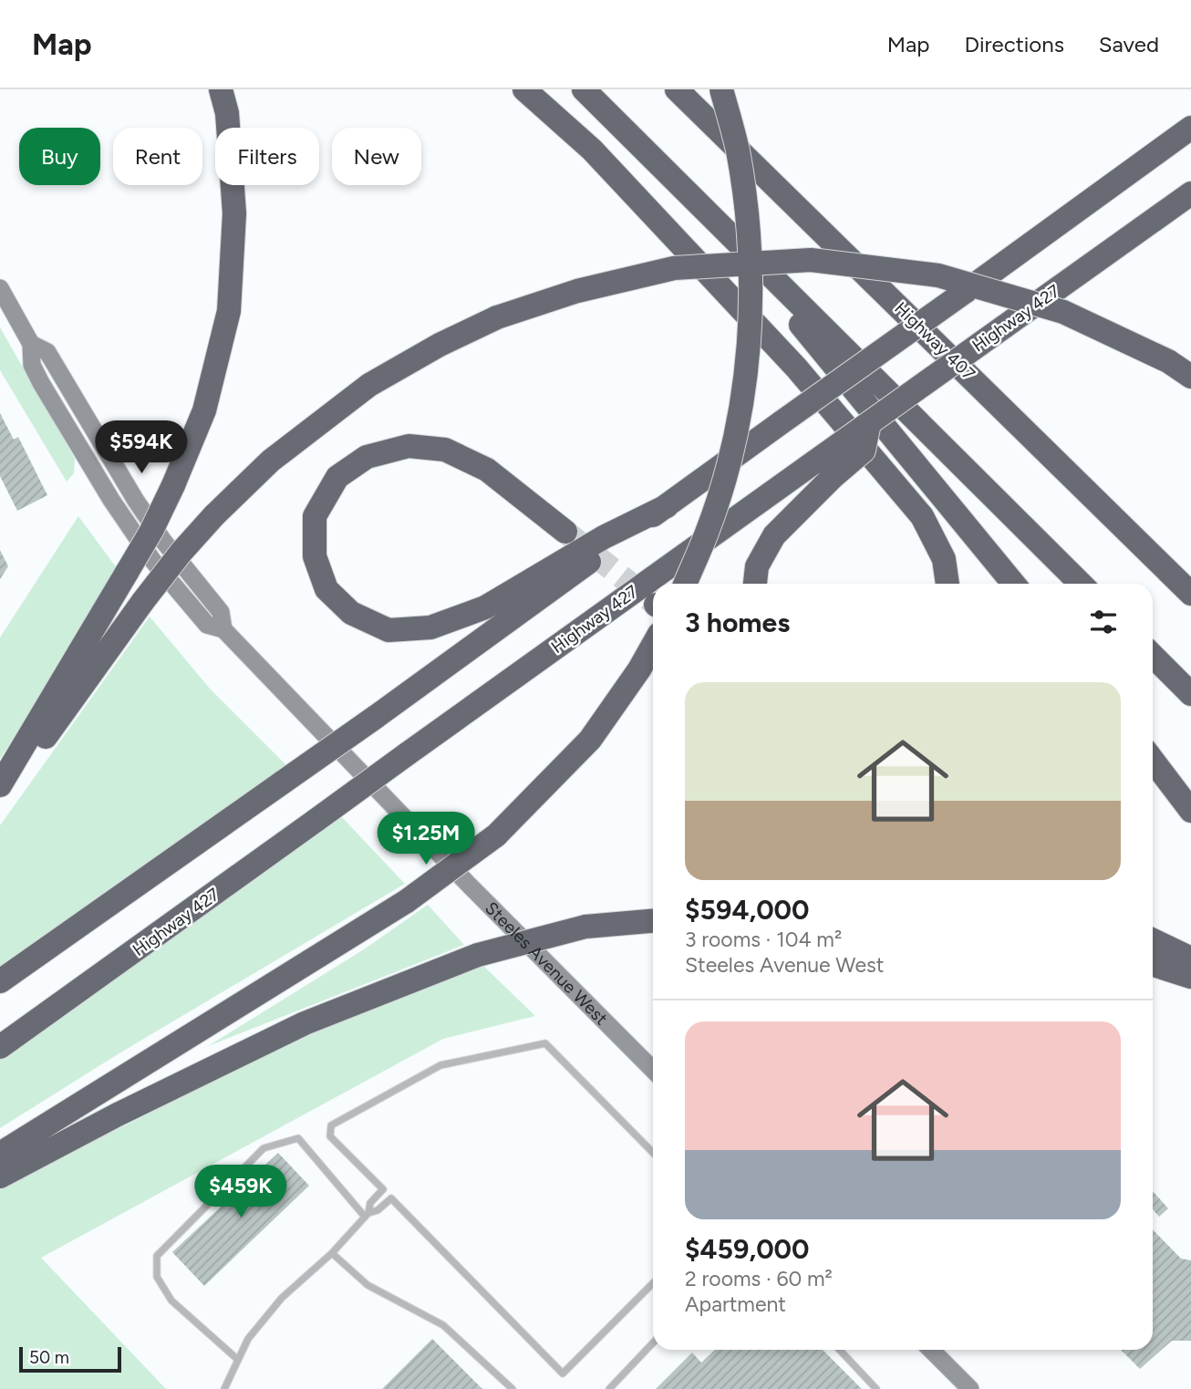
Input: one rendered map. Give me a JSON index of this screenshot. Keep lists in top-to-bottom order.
{
  "streets": {
    "highway": ["Highway 427", "Highway 407"],
    "main road": ["Steeles Avenue West"]
  },
  "scale_bar": "50 m",
  "page": {
    "header": "Map",
    "nav": ["Map", "Directions", "Saved"],
    "chip": [
      "Buy",
      "Rent",
      "Filters",
      "New"
    ],
    "price": ["$594K", "$1.25M", "$459K"],
    "heading": "3 homes",
    "list": [
      {
        "name": "$594,000",
        "note": "3 rooms · 104 m² · Steeles Avenue West"
      },
      {
        "name": "$459,000",
        "note": "2 rooms · 60 m² · Apartment"
      }
    ],
    "scale": "50 m"
  }
}
